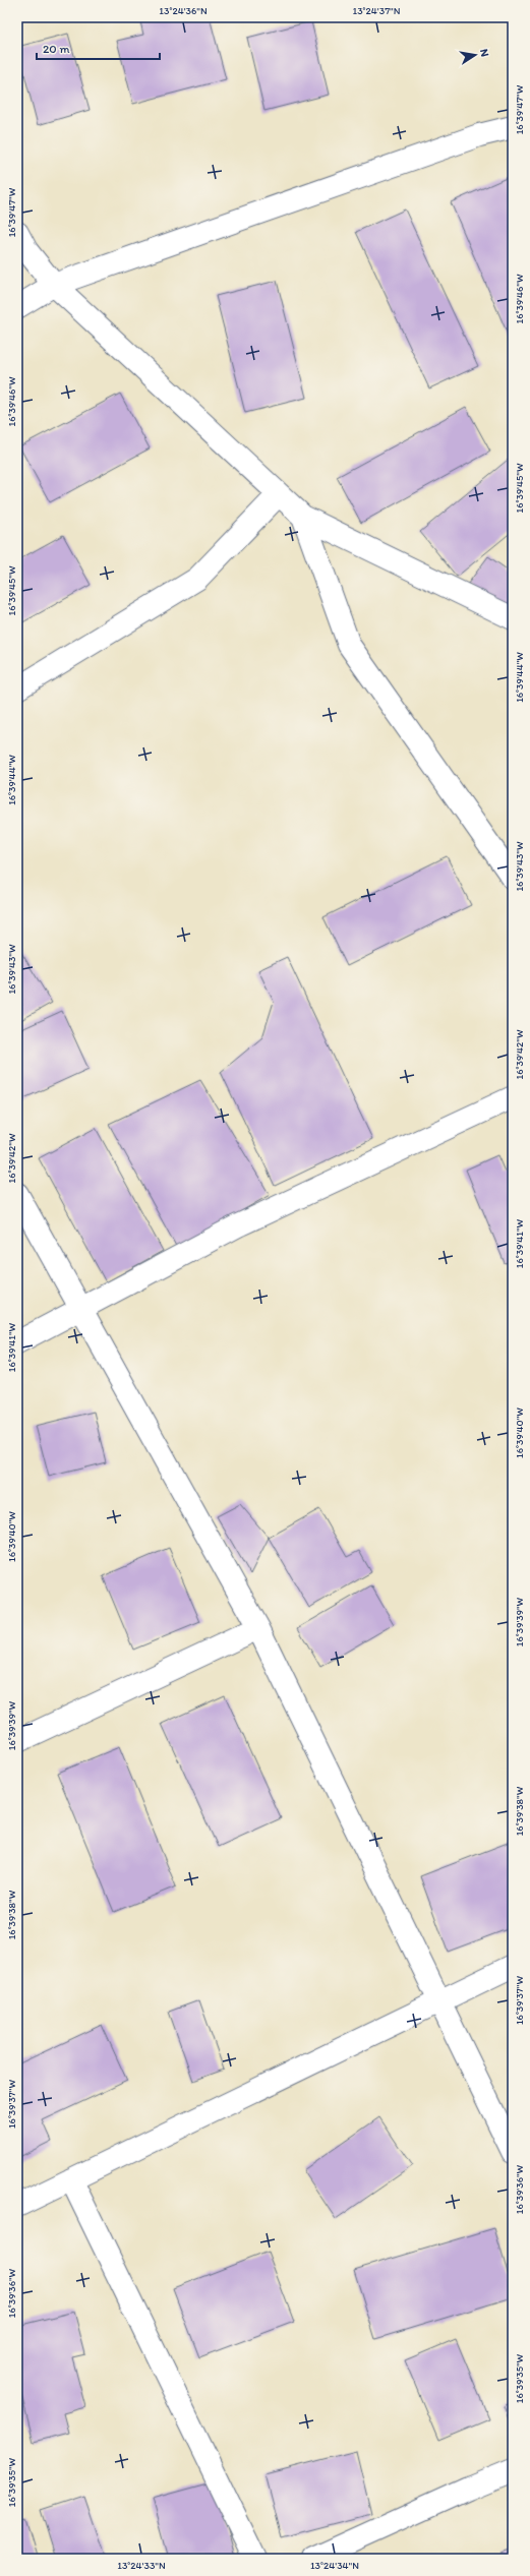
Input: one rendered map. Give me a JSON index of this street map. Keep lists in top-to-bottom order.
{
  "scale_bar": "20 m",
  "north": "right",
  "coordinates": [
    "13°24'36\"N",
    "13°24'37\"N",
    "16°39'47\"W",
    "16°39'46\"W",
    "16°39'45\"W",
    "16°39'44\"W",
    "16°39'43\"W",
    "16°39'42\"W",
    "16°39'41\"W",
    "16°39'40\"W",
    "16°39'39\"W",
    "16°39'38\"W",
    "16°39'37\"W",
    "16°39'36\"W",
    "16°39'35\"W",
    "13°24'33\"N",
    "13°24'34\"N"
  ]
}
